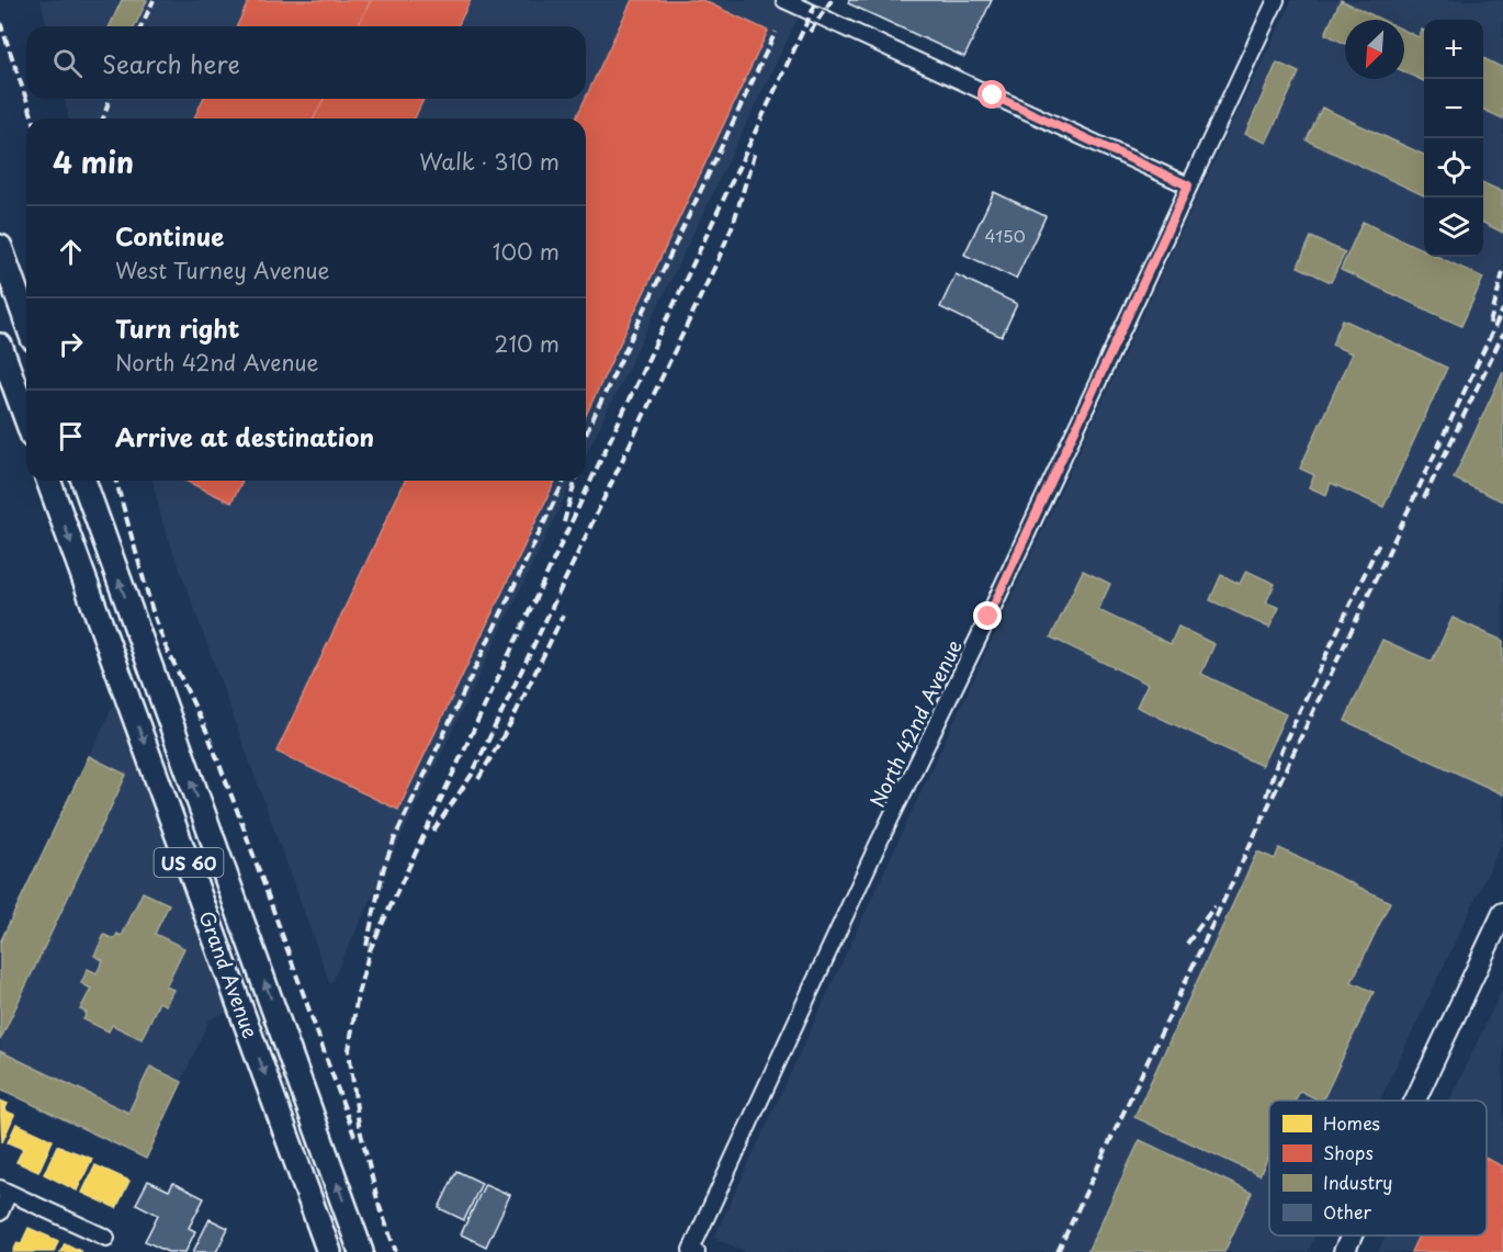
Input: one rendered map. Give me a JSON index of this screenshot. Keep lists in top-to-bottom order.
{
  "streets": {
    "highway": ["US 60", "Grand Avenue"],
    "street": ["North 42nd Avenue"]
  },
  "house_numbers": ["4150"],
  "legend": [
    "Homes",
    "Shops",
    "Industry",
    "Other"
  ],
  "north": "bottom left",
  "page": {
    "map_buttons": ["+", "−"],
    "search": "Search here",
    "heading": ["4 min", "Walk · 310 m"],
    "list": [
      ["Continue", "West Turney Avenue", "100 m"],
      ["Turn right", "North 42nd Avenue", "210 m"],
      "Arrive at destination"
    ]
  }
}
